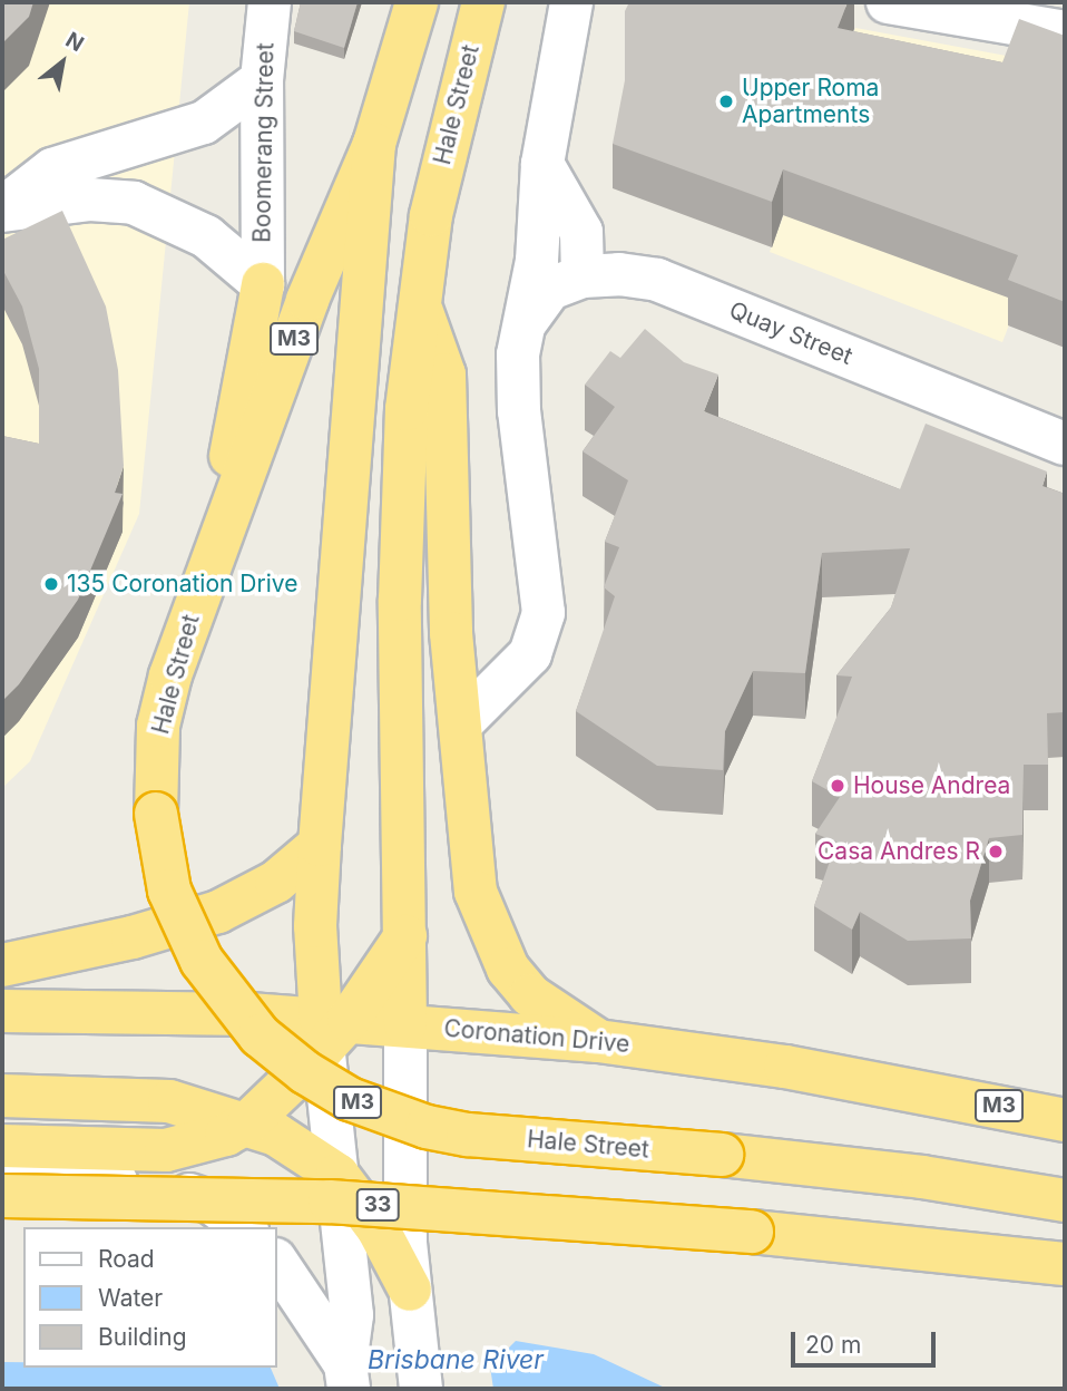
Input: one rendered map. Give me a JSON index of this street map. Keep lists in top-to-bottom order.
{
  "streets": {
    "highway": [
      "Hale Street",
      "M3",
      "Coronation Drive",
      "33"
    ],
    "street": ["Boomerang Street", "Quay Street"]
  },
  "crossings": [
    ["Hale Street", "M3"],
    ["Hale Street", "Coronation Drive"],
    ["M3", "Coronation Drive"]
  ],
  "water": ["Brisbane River"],
  "places": [
    "Upper Roma Apartments",
    "135 Coronation Drive",
    "House Andrea",
    "Casa Andres R"
  ],
  "legend": ["Road", "Water", "Building"],
  "scale_bar": "20 m",
  "north": "top right"
}
